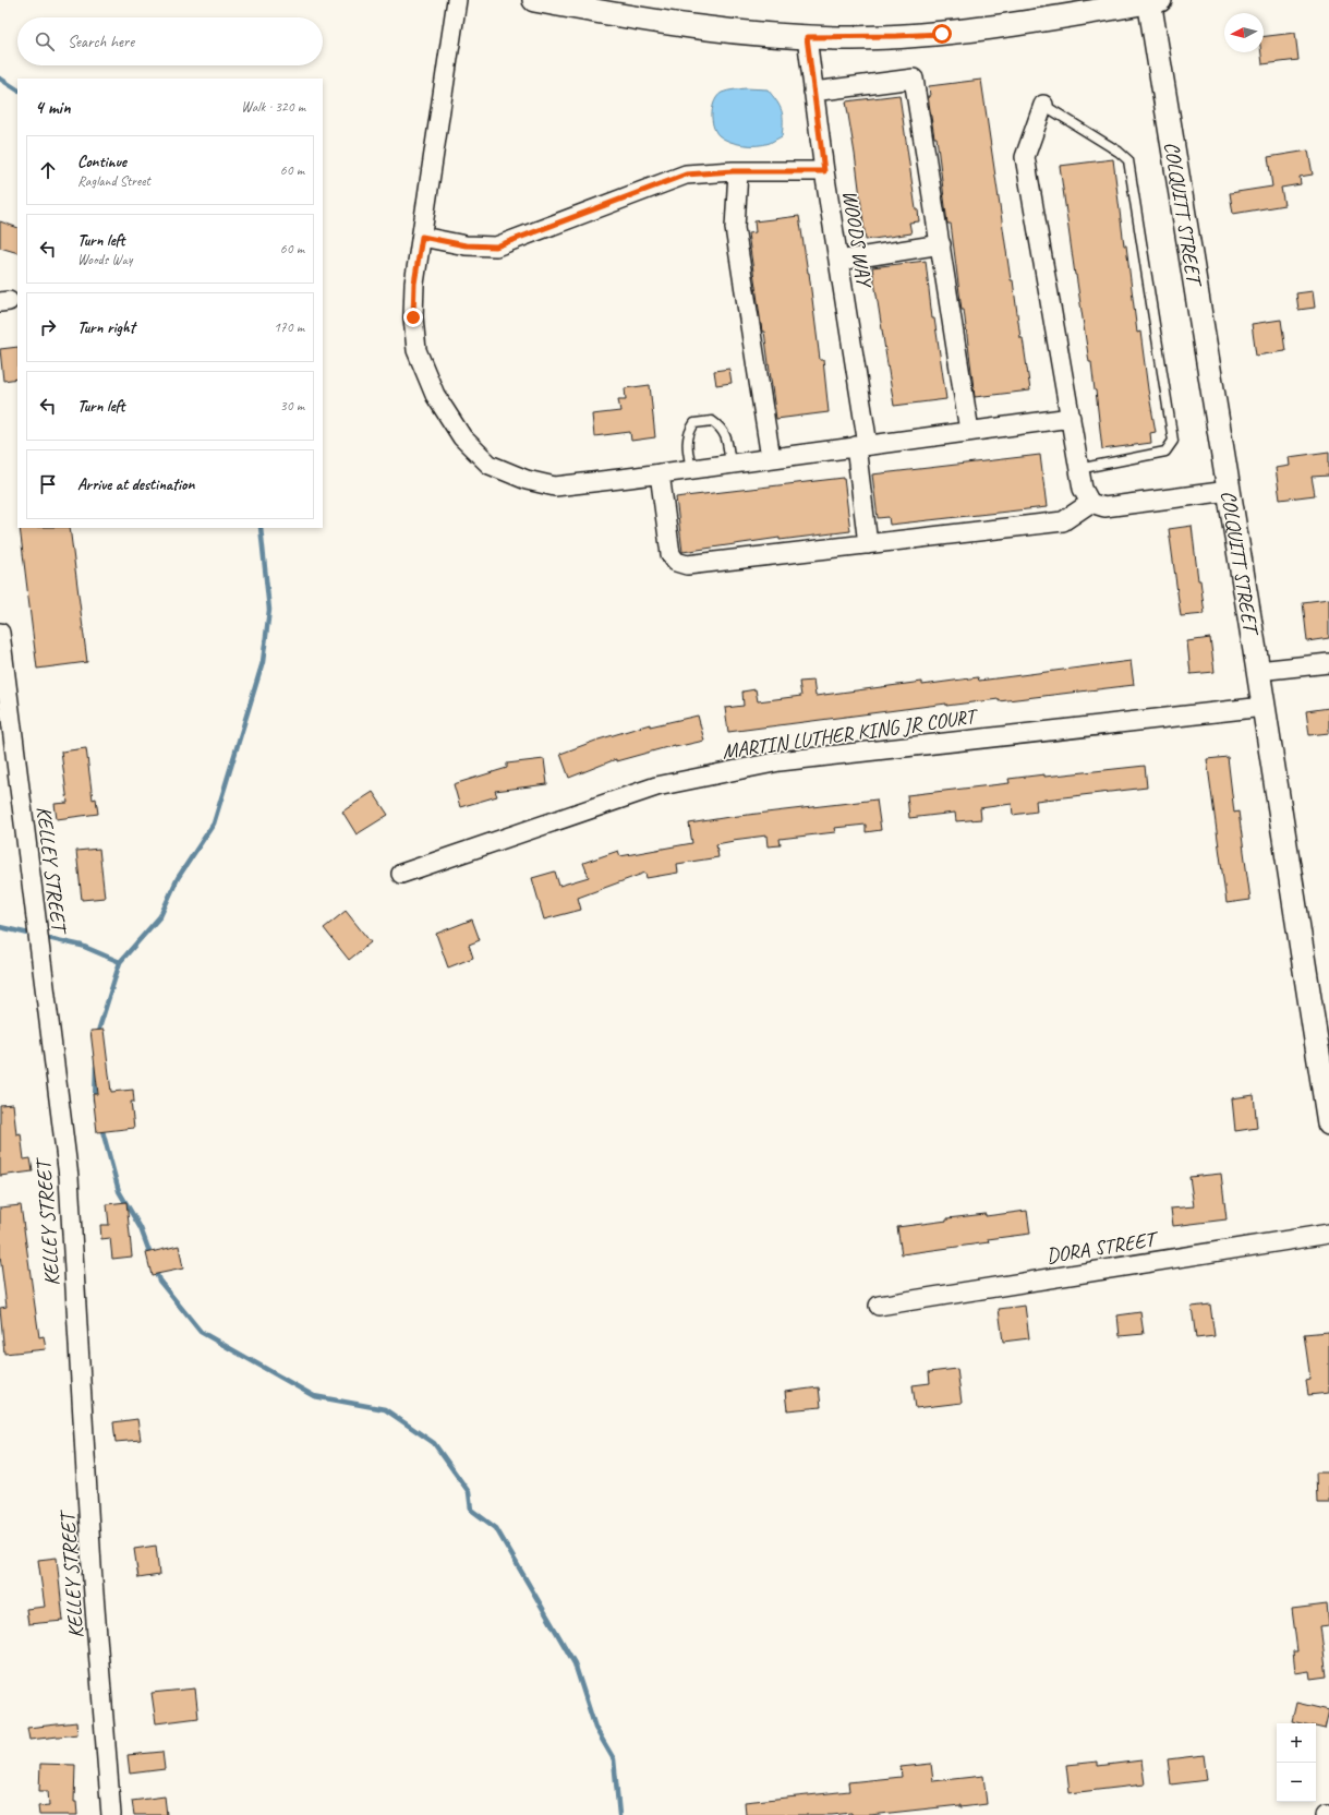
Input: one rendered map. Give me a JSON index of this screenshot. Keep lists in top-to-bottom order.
{
  "streets": {
    "street": [
      "COLQUITT STREET",
      "WOODS WAY",
      "MARTIN LUTHER KING JR COURT",
      "KELLEY STREET",
      "DORA STREET"
    ]
  },
  "crossings": [
    ["COLQUITT STREET", "MARTIN LUTHER KING JR COURT"]
  ],
  "north": "left",
  "page": {
    "search": "Search here",
    "heading": ["4 min", "Walk · 320 m"],
    "list": [
      ["Continue", "Ragland Street", "60 m"],
      ["Turn left", "Woods Way", "60 m"],
      ["Turn right", "170 m"],
      ["Turn left", "30 m"],
      "Arrive at destination"
    ],
    "map_buttons": ["+", "−"]
  }
}
